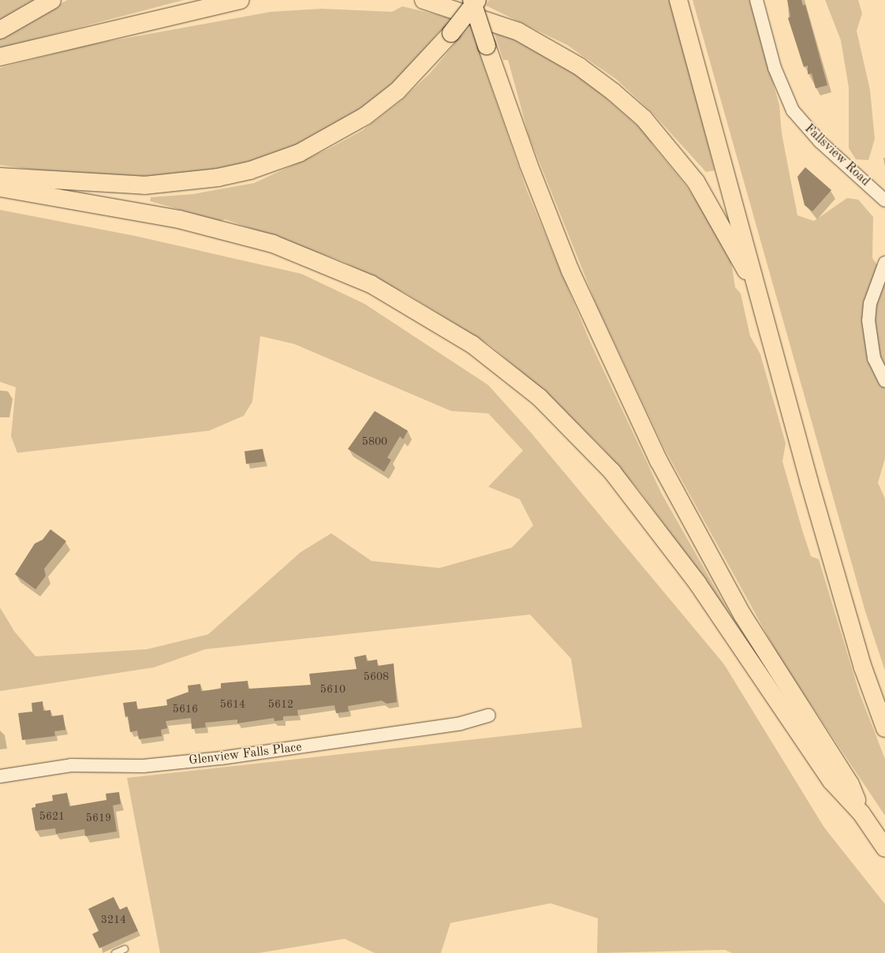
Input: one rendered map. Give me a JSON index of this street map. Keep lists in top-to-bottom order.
{
  "streets": {
    "street": ["Fallsview Road", "Glenview Falls Place"]
  },
  "house_numbers": [
    "5800",
    "5608",
    "5610",
    "5614",
    "5612",
    "5616",
    "5621",
    "5619",
    "3214"
  ]
}
